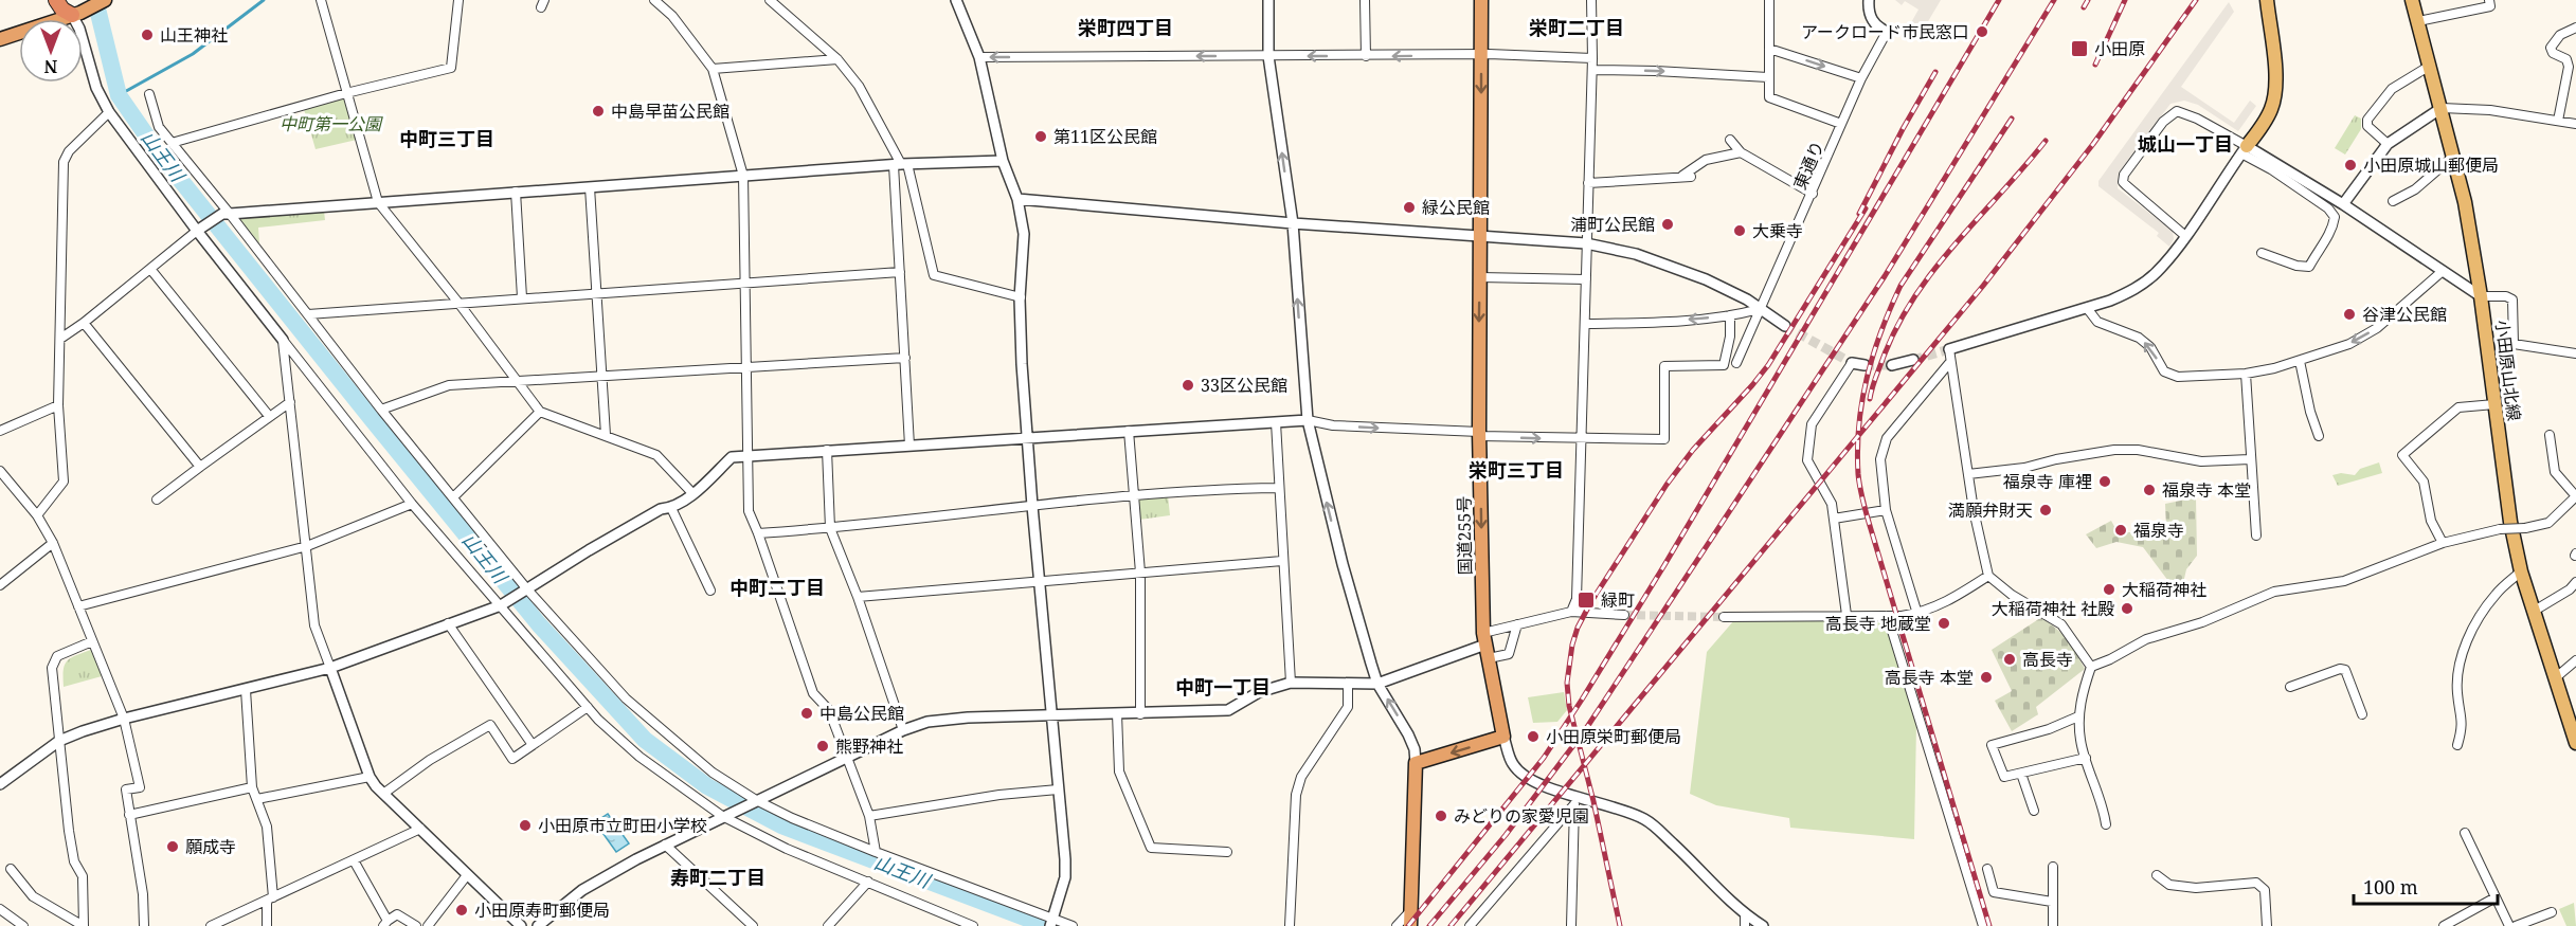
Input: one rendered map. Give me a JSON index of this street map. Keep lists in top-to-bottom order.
{
  "streets": {
    "highway": ["国道255号"],
    "main road": ["小田原山北線"],
    "street": ["東通り"]
  },
  "one_way": ["国道255号"],
  "districts": [
    "栄町四丁目",
    "栄町二丁目",
    "中町三丁目",
    "城山一丁目",
    "栄町三丁目",
    "中町二丁目",
    "中町一丁目",
    "寿町二丁目"
  ],
  "water": ["山王川"],
  "parks": ["中町第一公園"],
  "places": {
    "other": [
      "アークロード市民窓口",
      "山王神社",
      "中島早苗公民館",
      "第11区公民館",
      "小田原城山郵便局",
      "緑公民館",
      "浦町公民館",
      "大乗寺",
      "谷津公民館",
      "33区公民館",
      "福泉寺 庫裡",
      "福泉寺 本堂",
      "満願弁財天",
      "福泉寺",
      "大稲荷神社",
      "大稲荷神社 社殿",
      "高長寺 地蔵堂",
      "高長寺",
      "高長寺 本堂",
      "中島公民館",
      "小田原栄町郵便局",
      "熊野神社",
      "みどりの家愛児園",
      "小田原市立町田小学校",
      "願成寺",
      "小田原寿町郵便局"
    ],
    "transit": ["小田原", "緑町"]
  },
  "scale_bar": "100 m",
  "north": "bottom"
}
